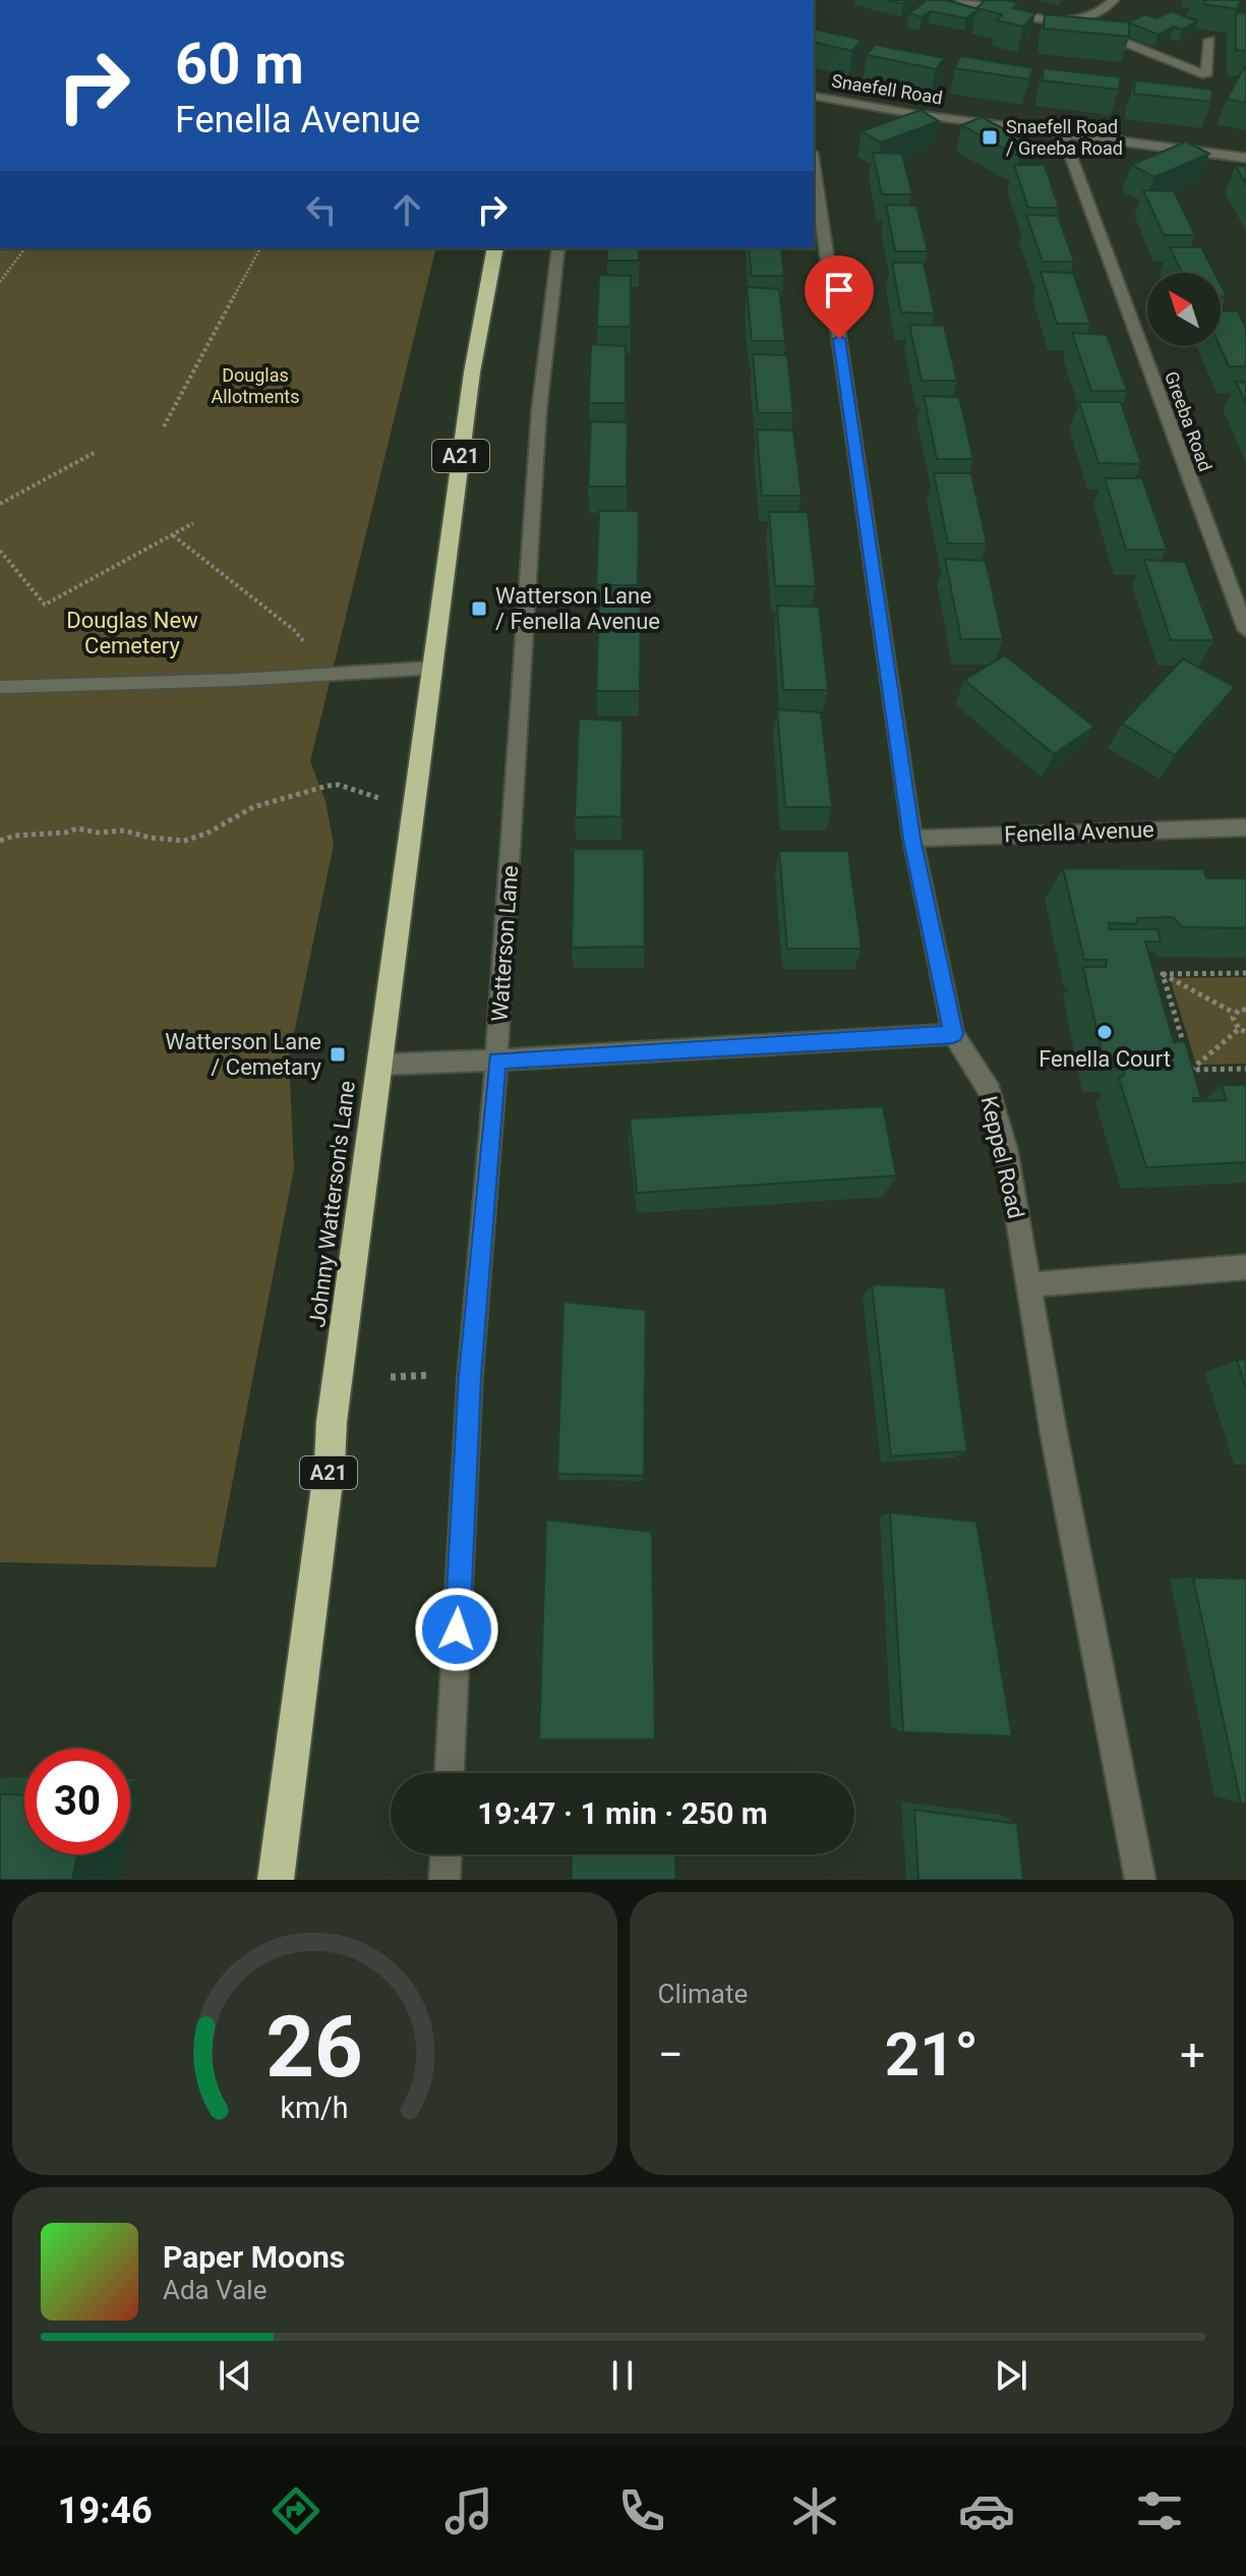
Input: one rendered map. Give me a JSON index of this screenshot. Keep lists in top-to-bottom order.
{
  "streets": {
    "highway": ["A21", "Johnny Watterson's Lane"],
    "street": [
      "Snaefell Road",
      "Greeba Road",
      "Fenella Avenue",
      "Watterson Lane",
      "Keppel Road"
    ]
  },
  "crossings": [
    ["Snaefell Road", "Greeba Road"],
    ["Fenella Avenue", "Keppel Road"]
  ],
  "parks": ["Douglas Allotments", "Douglas New Cemetery"],
  "places": {
    "transit": ["Snaefell Road / Greeba Road", "Watterson Lane / Fenella Avenue", "Watterson Lane / Cemetary"],
    "other": ["Fenella Court"]
  },
  "north": "top left",
  "page": {
    "turn": ["60 m", "Fenella Avenue"],
    "limit": "30",
    "trip": "19:47 · 1 min · 250 m",
    "tile": "Climate",
    "heat": ["−", "21°", "+"],
    "song": ["Paper Moons", "Ada Vale"],
    "tabs": "19:46",
    "gauge": ["26", "km/h"]
  }
}
